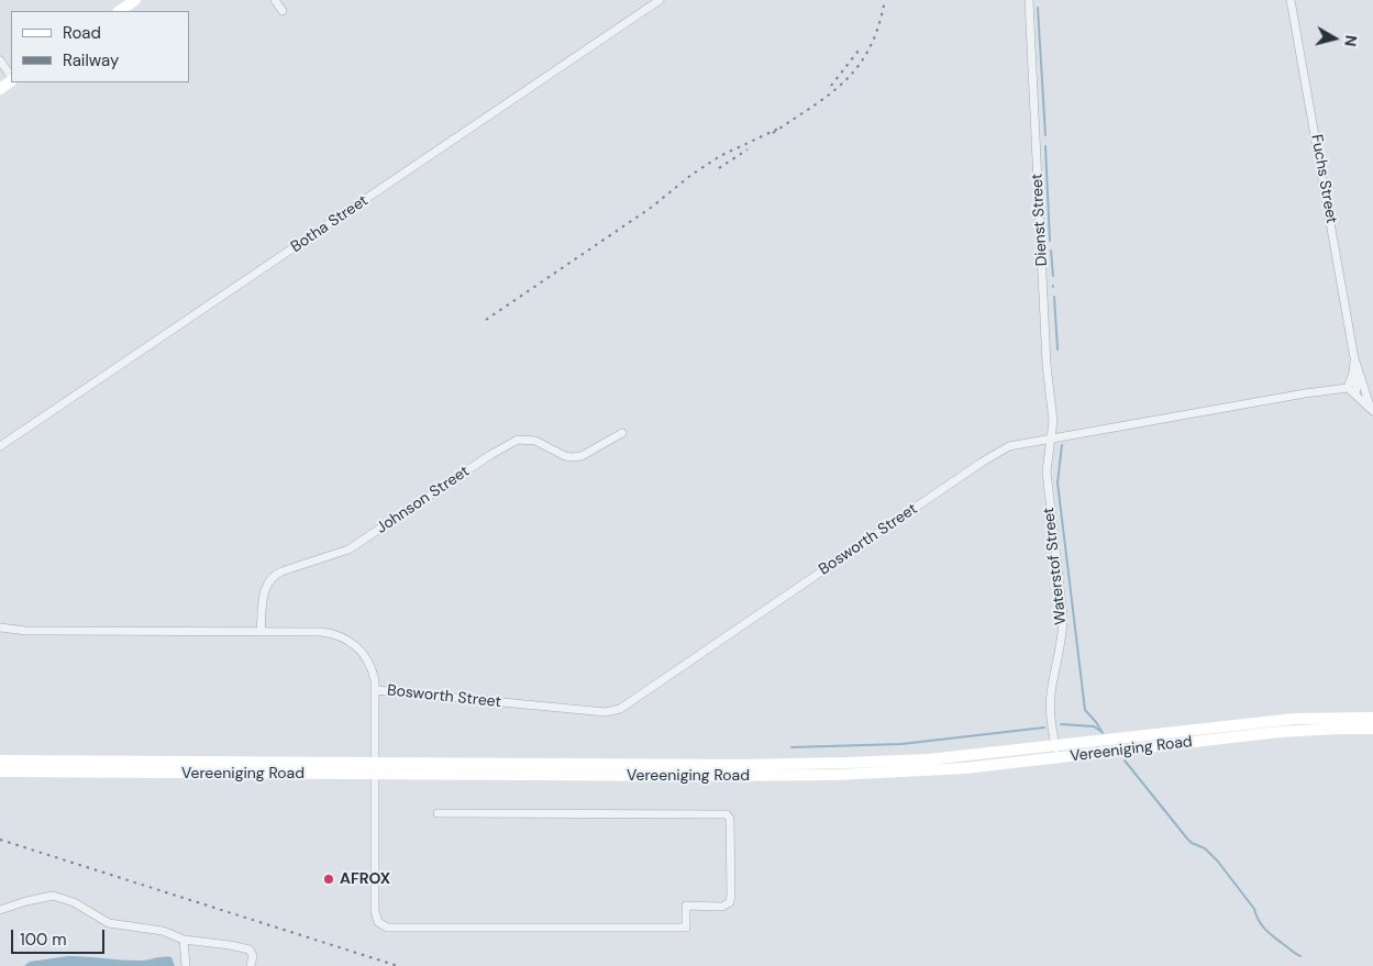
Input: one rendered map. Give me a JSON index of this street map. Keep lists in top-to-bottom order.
{
  "streets": {
    "main road": ["Vereeniging Road"],
    "street": [
      "Fuchs Street",
      "Dienst Street",
      "Botha Street",
      "Johnson Street",
      "Bosworth Street",
      "Waterstof Street"
    ]
  },
  "crossings": [
    ["Fuchs Street", "Bosworth Street"],
    ["Dienst Street", "Bosworth Street"],
    ["Dienst Street", "Waterstof Street"],
    ["Johnson Street", "Bosworth Street"],
    ["Bosworth Street", "Waterstof Street"],
    ["Bosworth Street", "Vereeniging Road"],
    ["Waterstof Street", "Vereeniging Road"]
  ],
  "places": ["AFROX"],
  "legend": ["Road", "Railway"],
  "scale_bar": "100 m",
  "north": "right"
}
